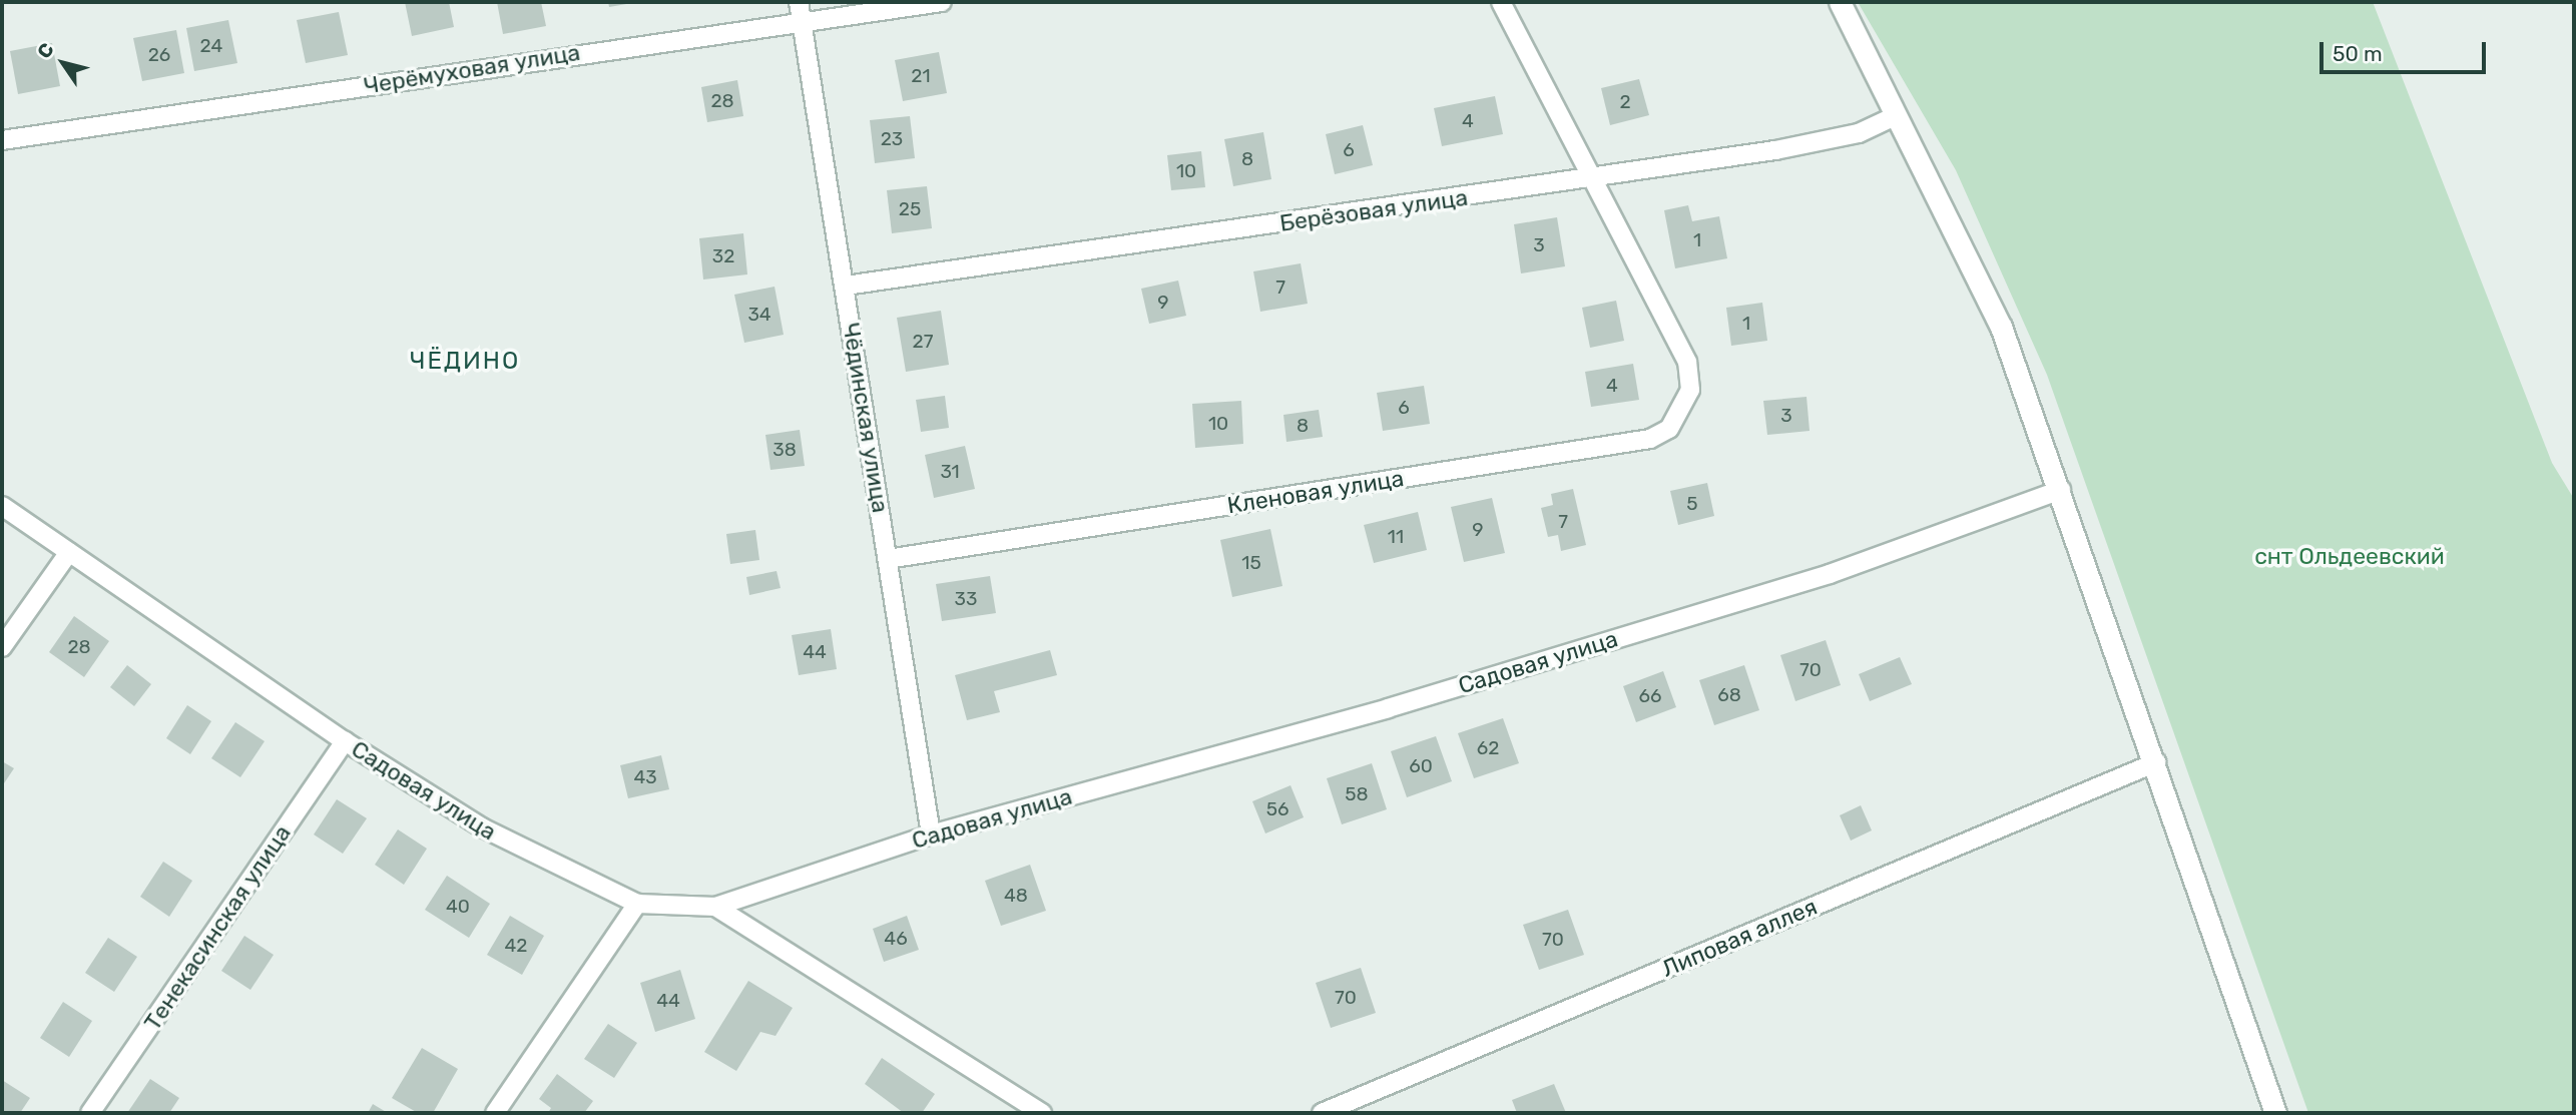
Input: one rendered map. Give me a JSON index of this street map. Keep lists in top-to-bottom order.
{
  "streets": {
    "street": [
      "Черёмуховая улица",
      "Берёзовая улица",
      "Чёдинская улица",
      "Кленовая улица",
      "Садовая улица",
      "Тенекасинская улица",
      "Липовая аллея"
    ]
  },
  "crossings": [
    ["Черёмуховая улица", "Чёдинская улица"],
    ["Берёзовая улица", "Чёдинская улица"],
    ["Берёзовая улица", "Кленовая улица"],
    ["Чёдинская улица", "Кленовая улица"],
    ["Чёдинская улица", "Садовая улица"],
    ["Садовая улица", "Тенекасинская улица"]
  ],
  "districts": ["ЧЁДИНО"],
  "parks": ["снт Ольдеевский"],
  "house_numbers": [
    "24",
    "26",
    "21",
    "28",
    "2",
    "4",
    "23",
    "6",
    "8",
    "10",
    "25",
    "1",
    "3",
    "32",
    "7",
    "9",
    "34",
    "1",
    "27",
    "4",
    "6",
    "3",
    "10",
    "8",
    "38",
    "31",
    "5",
    "7",
    "9",
    "11",
    "15",
    "33",
    "28",
    "44",
    "70",
    "68",
    "66",
    "62",
    "60",
    "43",
    "58",
    "56",
    "48",
    "40",
    "46",
    "70",
    "42",
    "70",
    "44"
  ],
  "scale_bar": "50 m",
  "north": "top left"
}
